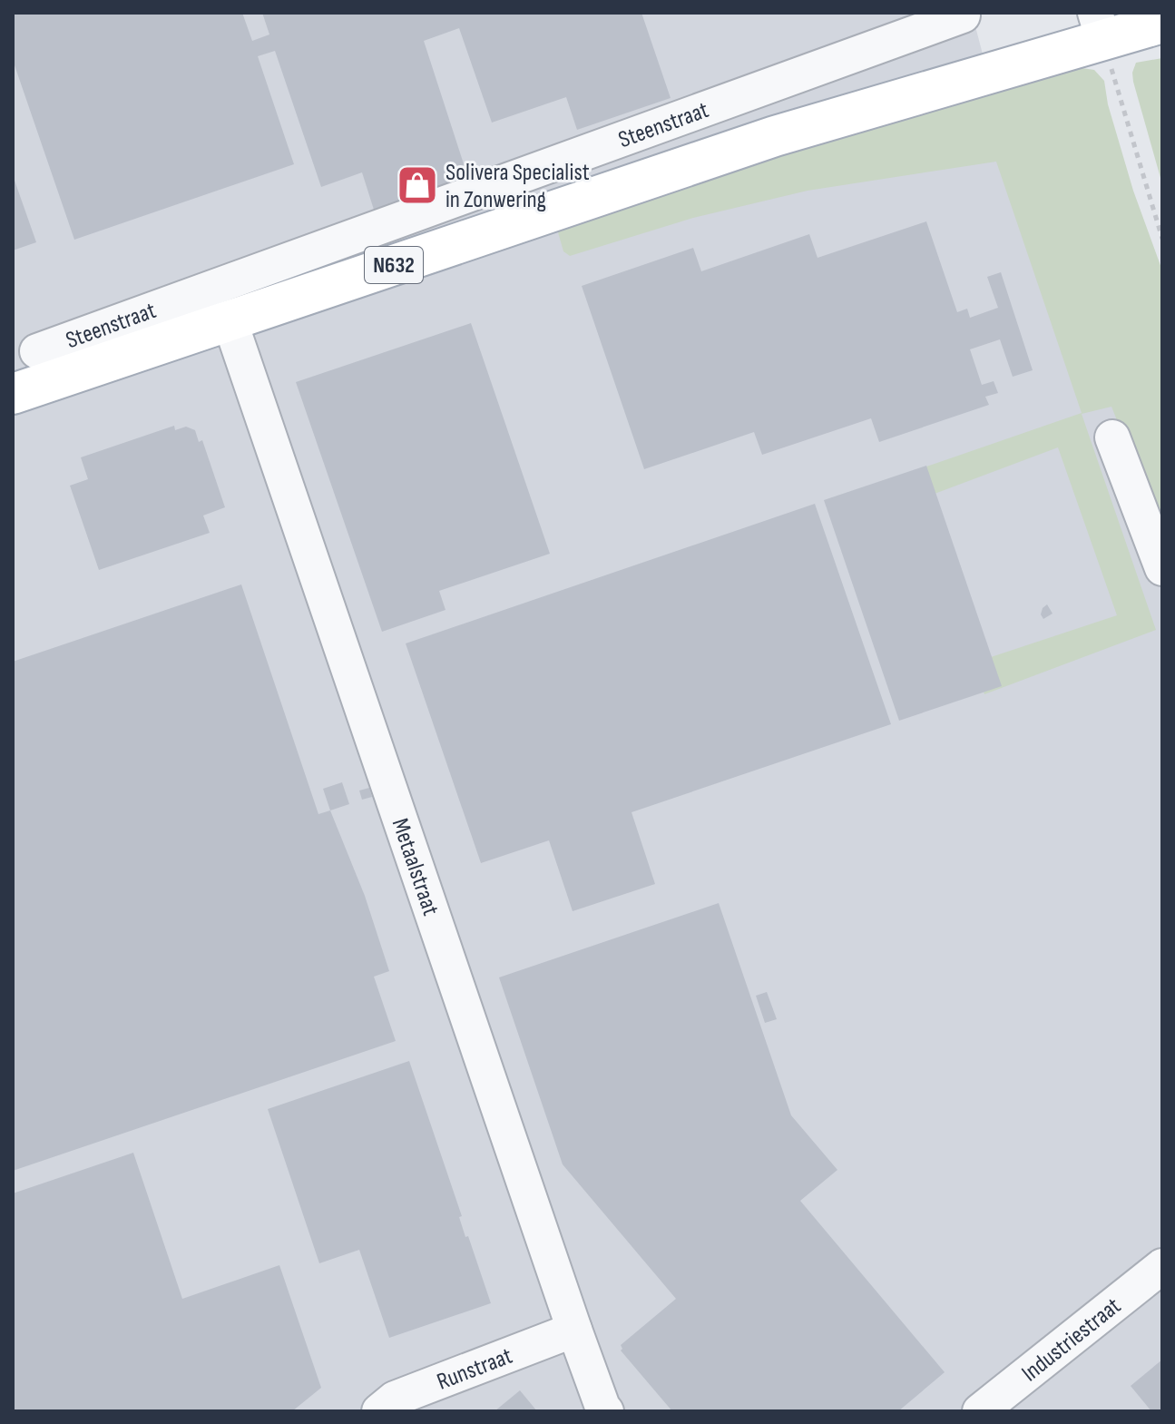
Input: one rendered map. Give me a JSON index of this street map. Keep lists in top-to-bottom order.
{
  "streets": {
    "main road": ["Steenstraat", "N632"],
    "street": ["Metaalstraat", "Industriestraat", "Runstraat"]
  },
  "crossings": [
    ["Steenstraat", "Metaalstraat"],
    ["Metaalstraat", "Runstraat"]
  ],
  "places": {
    "shop": ["Solivera Specialist in Zonwering"]
  }
}
